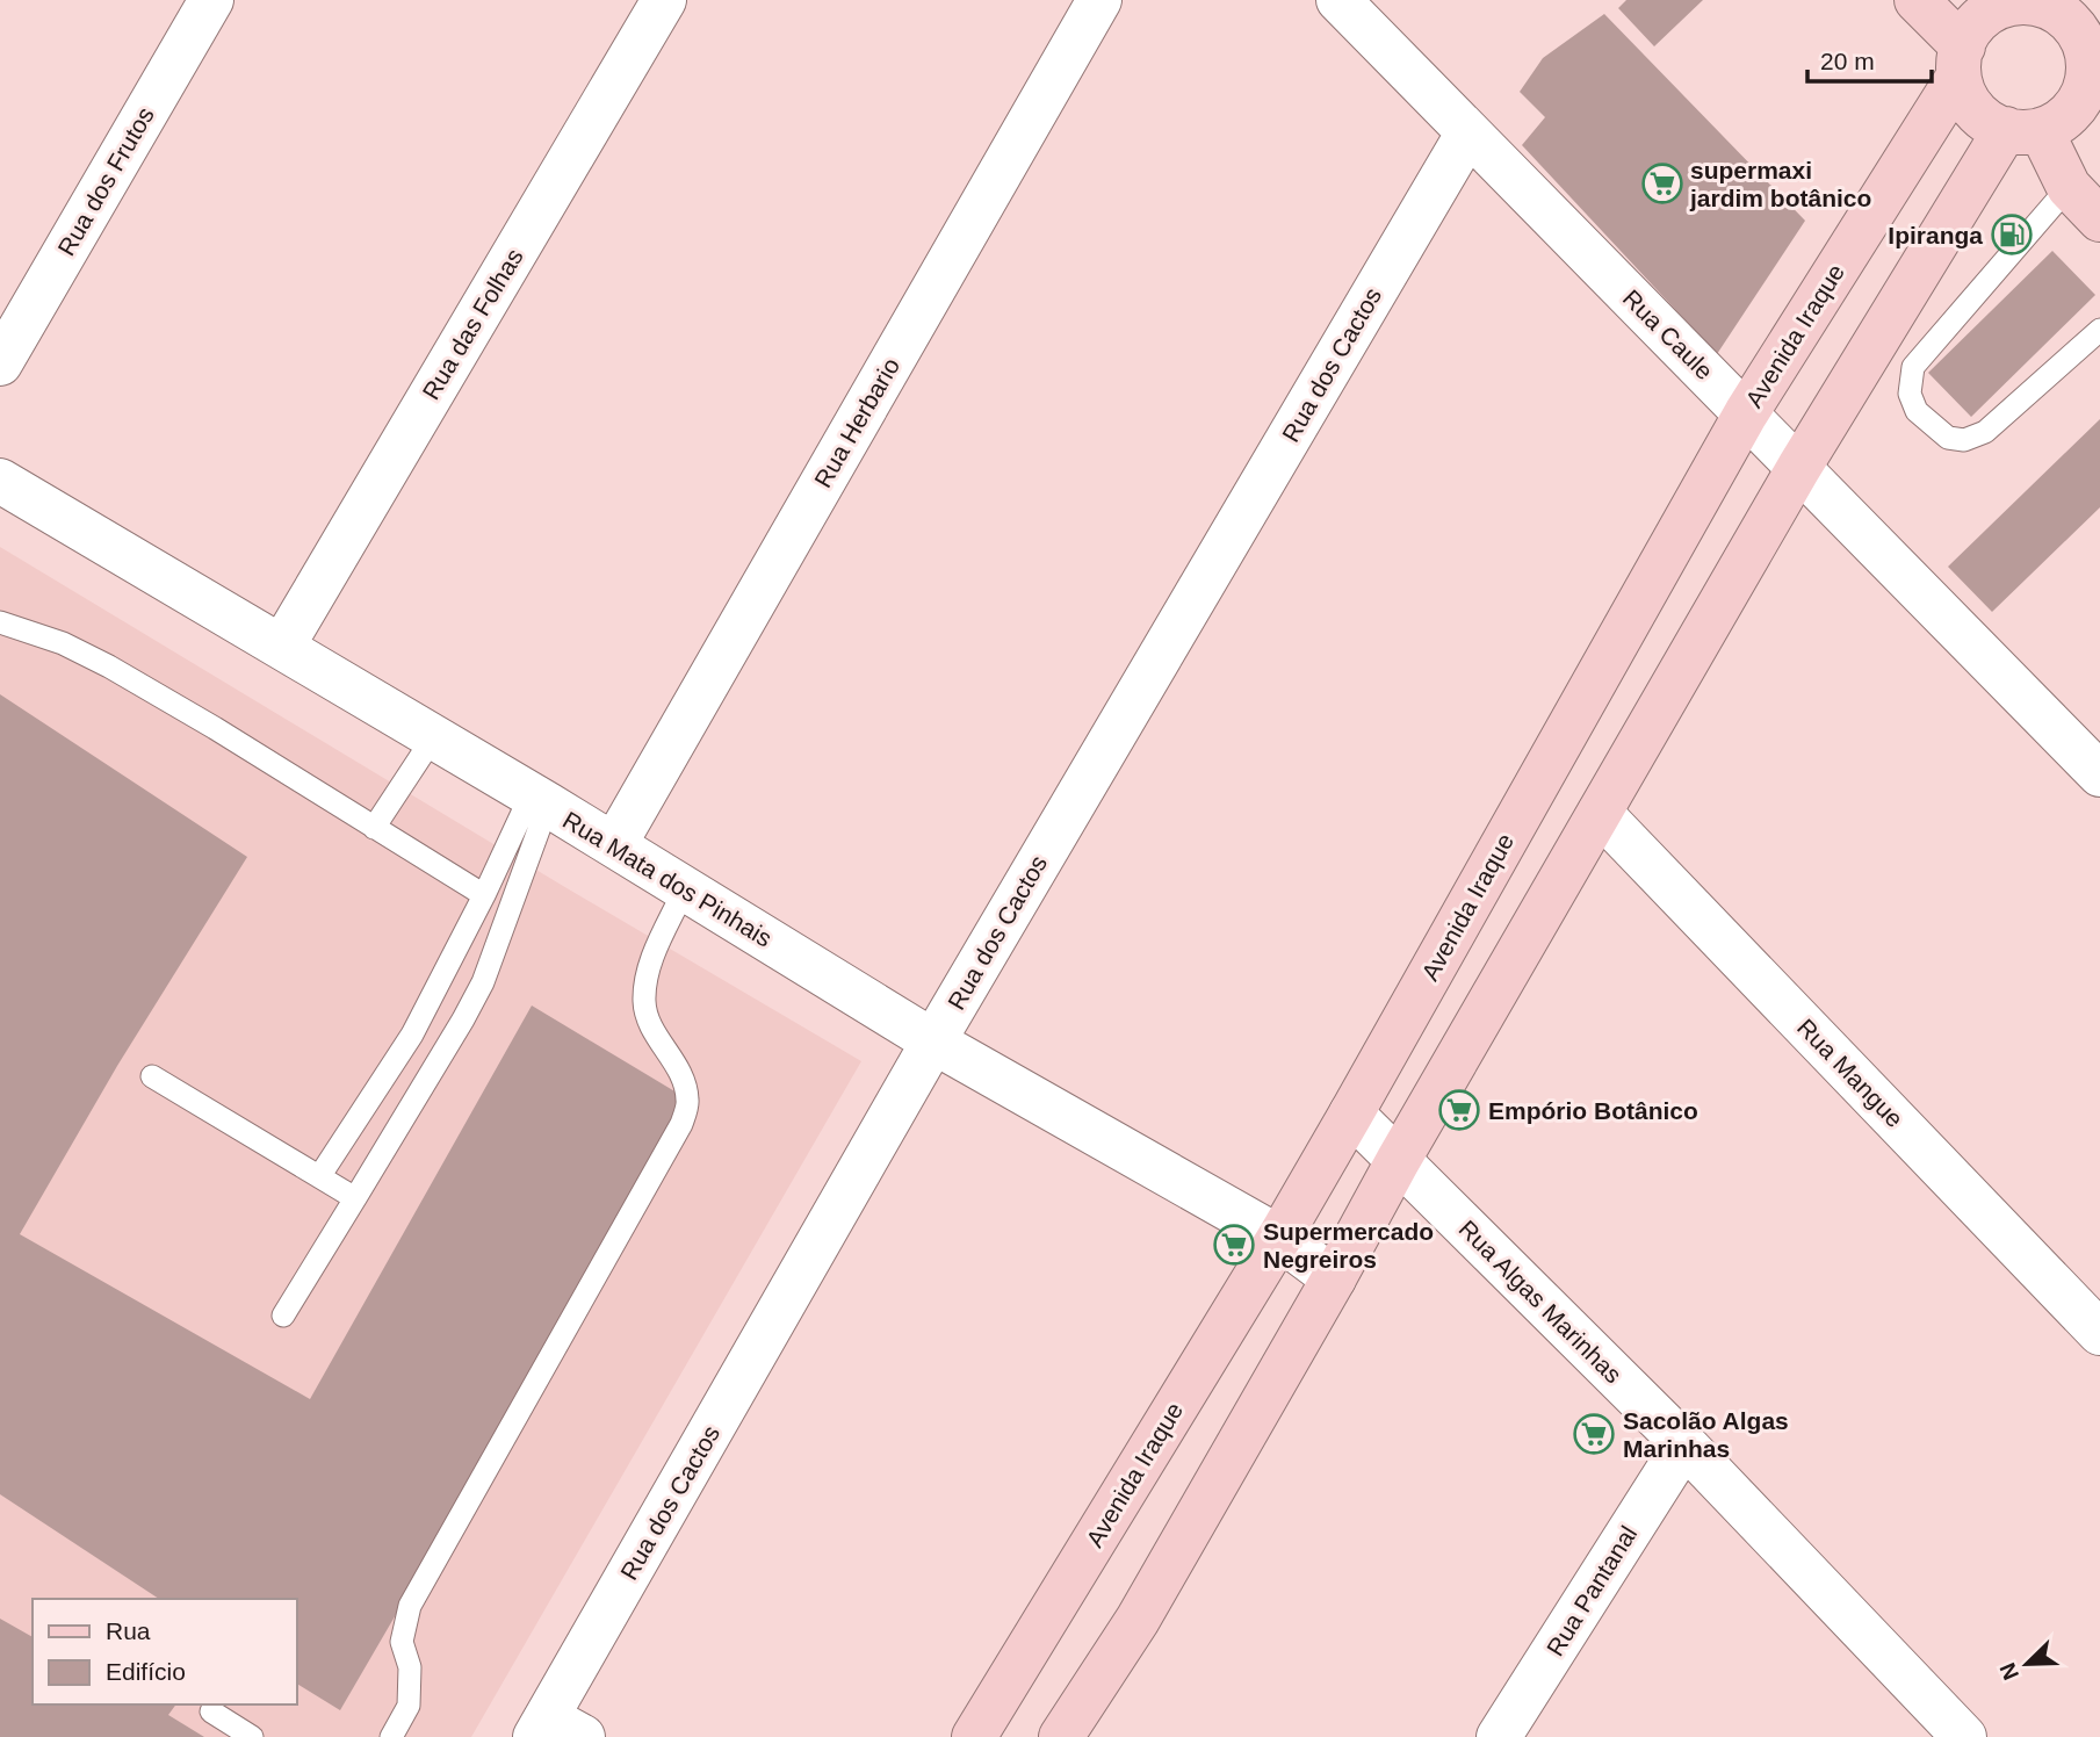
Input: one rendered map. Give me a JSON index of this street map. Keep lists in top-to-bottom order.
{
  "streets": {
    "street": [
      "Rua dos Frutos",
      "Rua das Folhas",
      "Rua Caule",
      "Avenida Iraque",
      "Rua dos Cactos",
      "Rua Herbario",
      "Rua Mata dos Pinhais",
      "Rua Mangue",
      "Rua Algas Marinhas",
      "Rua Pantanal"
    ]
  },
  "crossings": [
    ["Rua das Folhas", "Rua Mata dos Pinhais"],
    ["Rua Caule", "Avenida Iraque"],
    ["Rua Caule", "Rua dos Cactos"],
    ["Avenida Iraque", "Rua Mata dos Pinhais"],
    ["Avenida Iraque", "Rua Algas Marinhas"],
    ["Rua dos Cactos", "Rua Mata dos Pinhais"],
    ["Rua Herbario", "Rua Mata dos Pinhais"],
    ["Rua Algas Marinhas", "Rua Pantanal"]
  ],
  "places": {
    "supermarket": [
      "supermaxi jardim botânico",
      "Empório Botânico",
      "Supermercado Negreiros",
      "Sacolão Algas Marinhas"
    ],
    "fuel station": ["Ipiranga"]
  },
  "legend": ["Rua", "Edifício"],
  "scale_bar": "20 m",
  "north": "bottom left"
}
